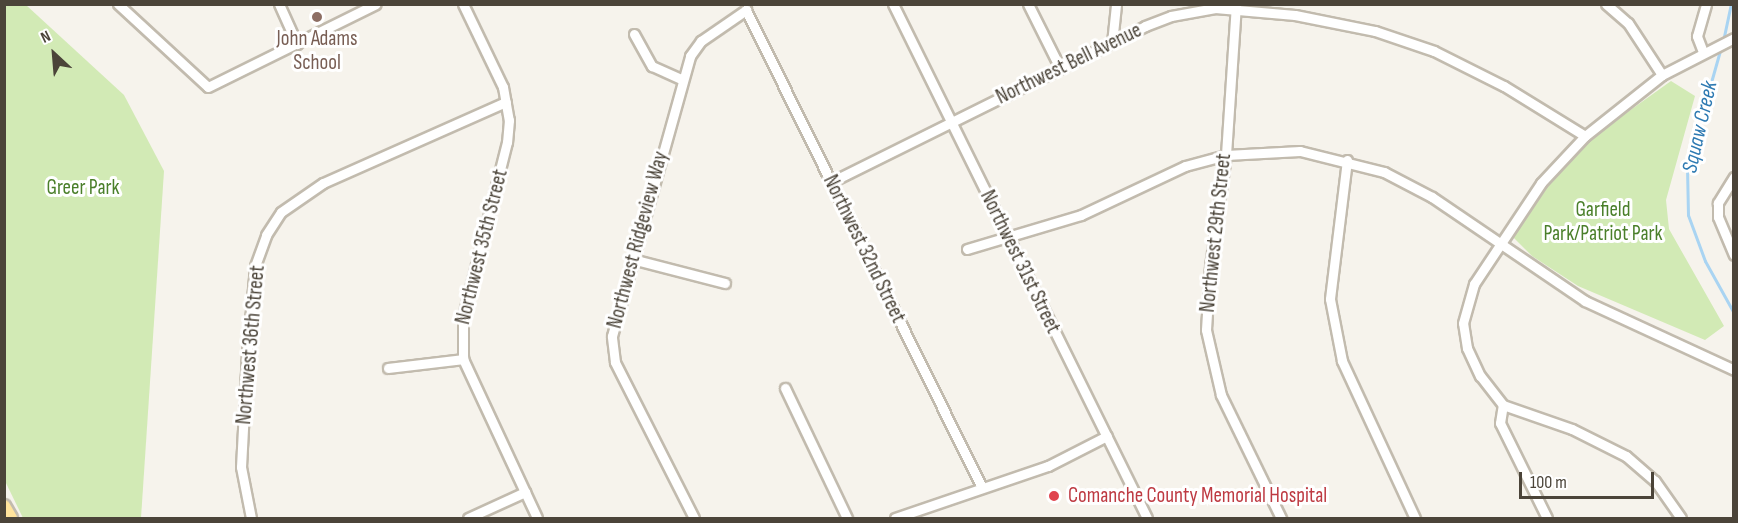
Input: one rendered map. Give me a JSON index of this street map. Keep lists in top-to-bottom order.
{
  "streets": {
    "street": [
      "Northwest Bell Avenue",
      "Northwest 29th Street",
      "Northwest Ridgeview Way",
      "Northwest 35th Street",
      "Northwest 32nd Street",
      "Northwest 31st Street",
      "Northwest 36th Street"
    ]
  },
  "crossings": [
    ["Northwest Bell Avenue", "Northwest 29th Street"],
    ["Northwest Bell Avenue", "Northwest 32nd Street"],
    ["Northwest Bell Avenue", "Northwest 31st Street"],
    ["Northwest Ridgeview Way", "Northwest 32nd Street"],
    ["Northwest 35th Street", "Northwest 36th Street"]
  ],
  "water": ["Squaw Creek"],
  "parks": ["Greer Park", "Garfield Park/Patriot Park"],
  "places": ["John Adams School", "Comanche County Memorial Hospital"],
  "scale_bar": "100 m",
  "north": "top left"
}
